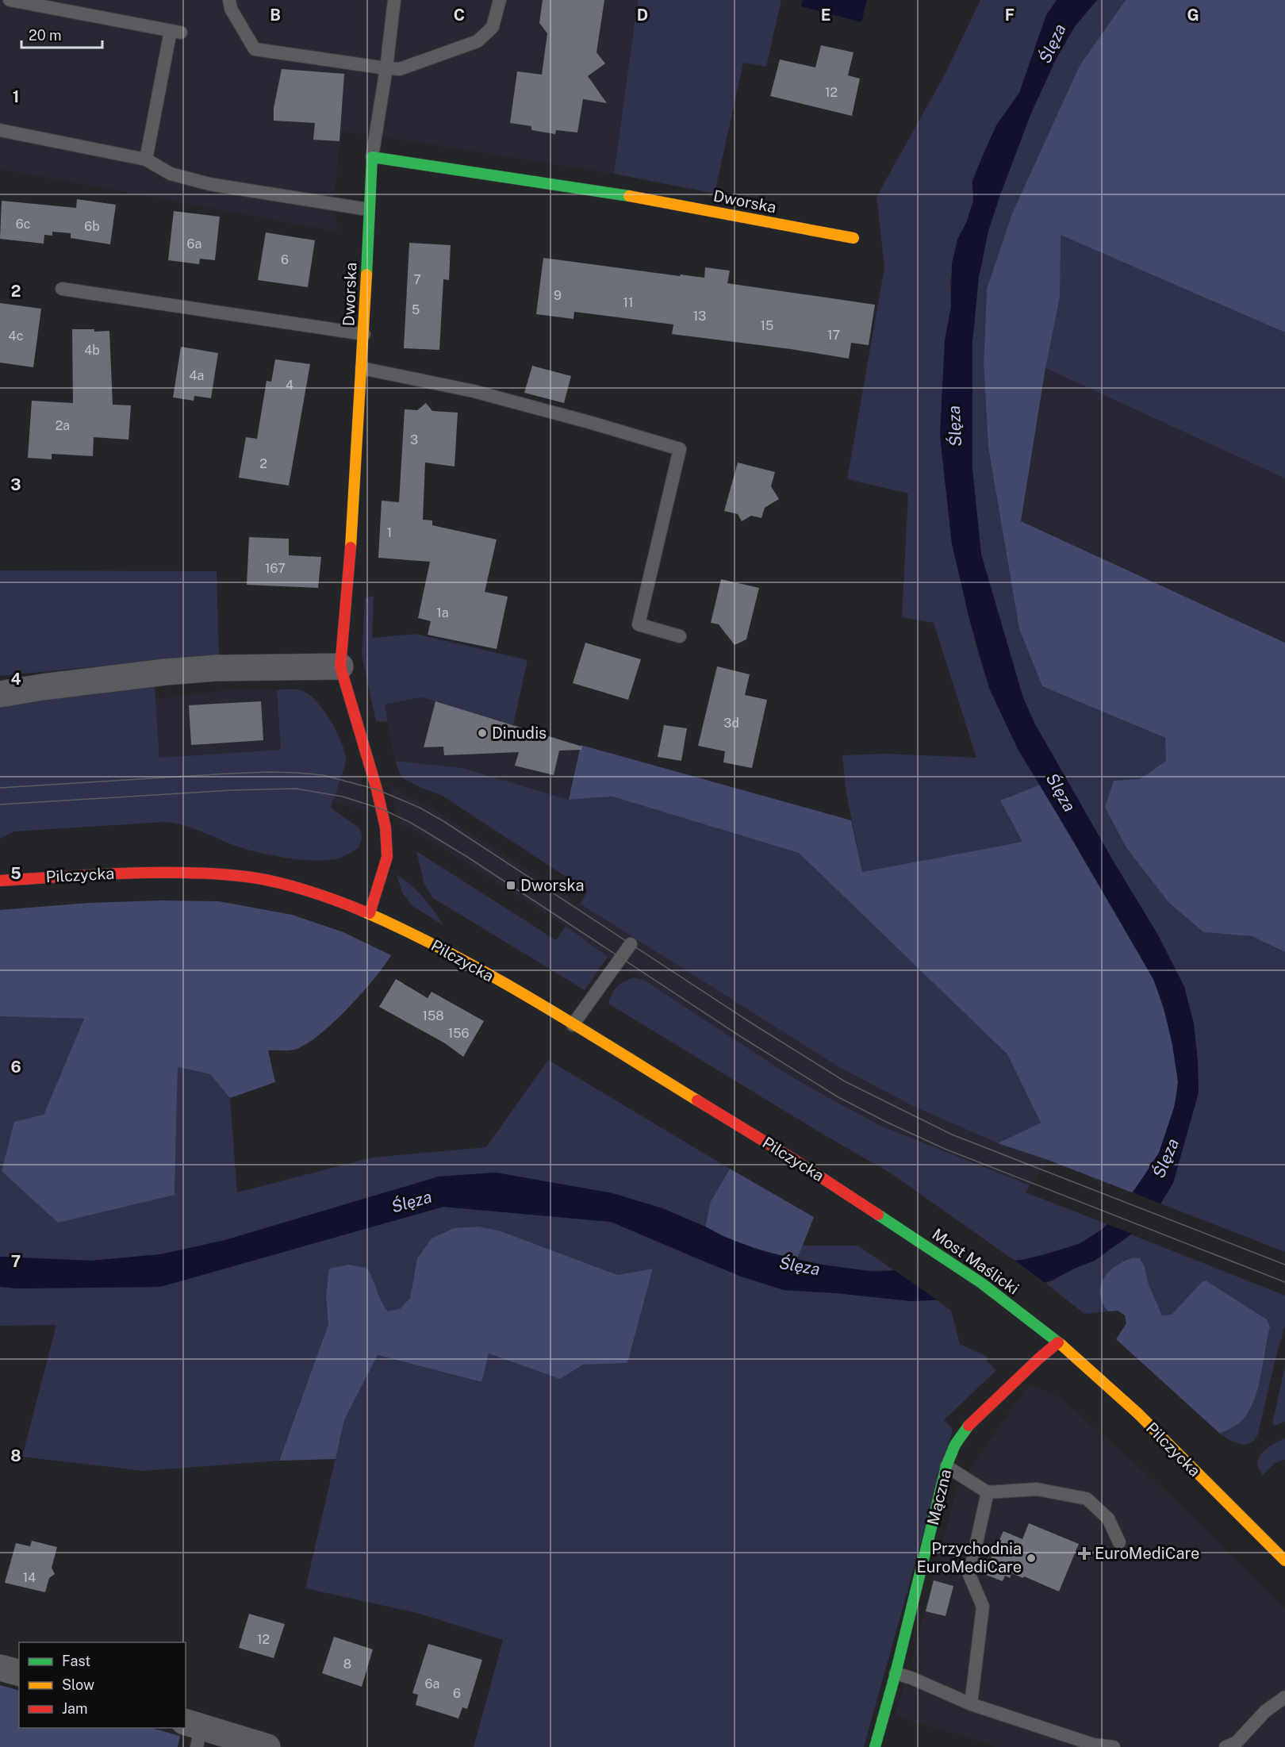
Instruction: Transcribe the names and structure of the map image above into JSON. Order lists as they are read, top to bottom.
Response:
{
  "streets": {
    "street": [
      "Dworska",
      "Pilczycka",
      "Most Maślicki",
      "Mączna"
    ]
  },
  "crossings": [
    ["Dworska", "Pilczycka"],
    ["Pilczycka", "Most Maślicki"],
    ["Pilczycka", "Mączna"],
    ["Most Maślicki", "Mączna"]
  ],
  "water": ["Ślęza"],
  "places": {
    "other": ["Dinudis", "Przychodnia EuroMediCare"],
    "transit": ["Dworska"],
    "health": ["EuroMediCare"]
  },
  "house_numbers": [
    "12",
    "6c",
    "6b",
    "6a",
    "6",
    "7",
    "9",
    "11",
    "5",
    "13",
    "15",
    "17",
    "4c",
    "4b",
    "4a",
    "4",
    "2a",
    "3",
    "2",
    "1",
    "167",
    "1a",
    "3d",
    "158",
    "156",
    "14",
    "12",
    "8",
    "6a",
    "6"
  ],
  "legend": ["Fast", "Slow", "Jam"],
  "scale_bar": "20 m",
  "grid": {
    "columns": [
      "B",
      "C",
      "D",
      "E",
      "F",
      "G"
    ],
    "rows": [
      "1",
      "2",
      "3",
      "4",
      "5",
      "6",
      "7",
      "8"
    ]
  }
}
